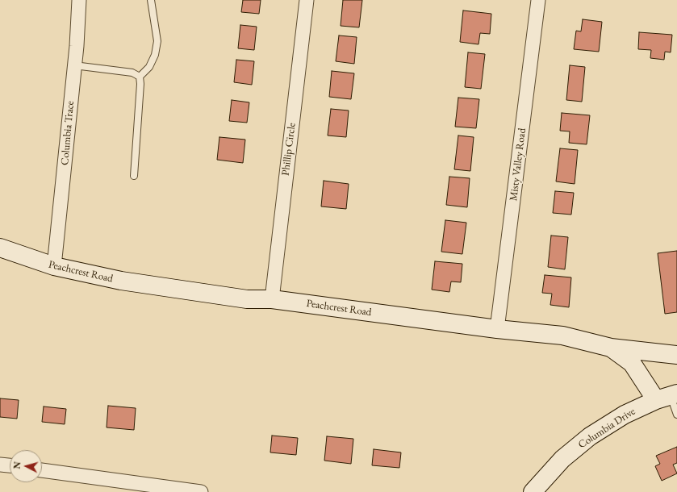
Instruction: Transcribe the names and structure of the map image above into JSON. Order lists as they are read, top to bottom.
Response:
{
  "streets": {
    "street": [
      "Columbia Trace",
      "Phillip Circle",
      "Misty Valley Road",
      "Peachcrest Road",
      "Columbia Drive"
    ]
  },
  "crossings": [
    ["Columbia Trace", "Peachcrest Road"],
    ["Phillip Circle", "Peachcrest Road"],
    ["Misty Valley Road", "Peachcrest Road"],
    ["Peachcrest Road", "Columbia Drive"]
  ],
  "north": "left"
}
